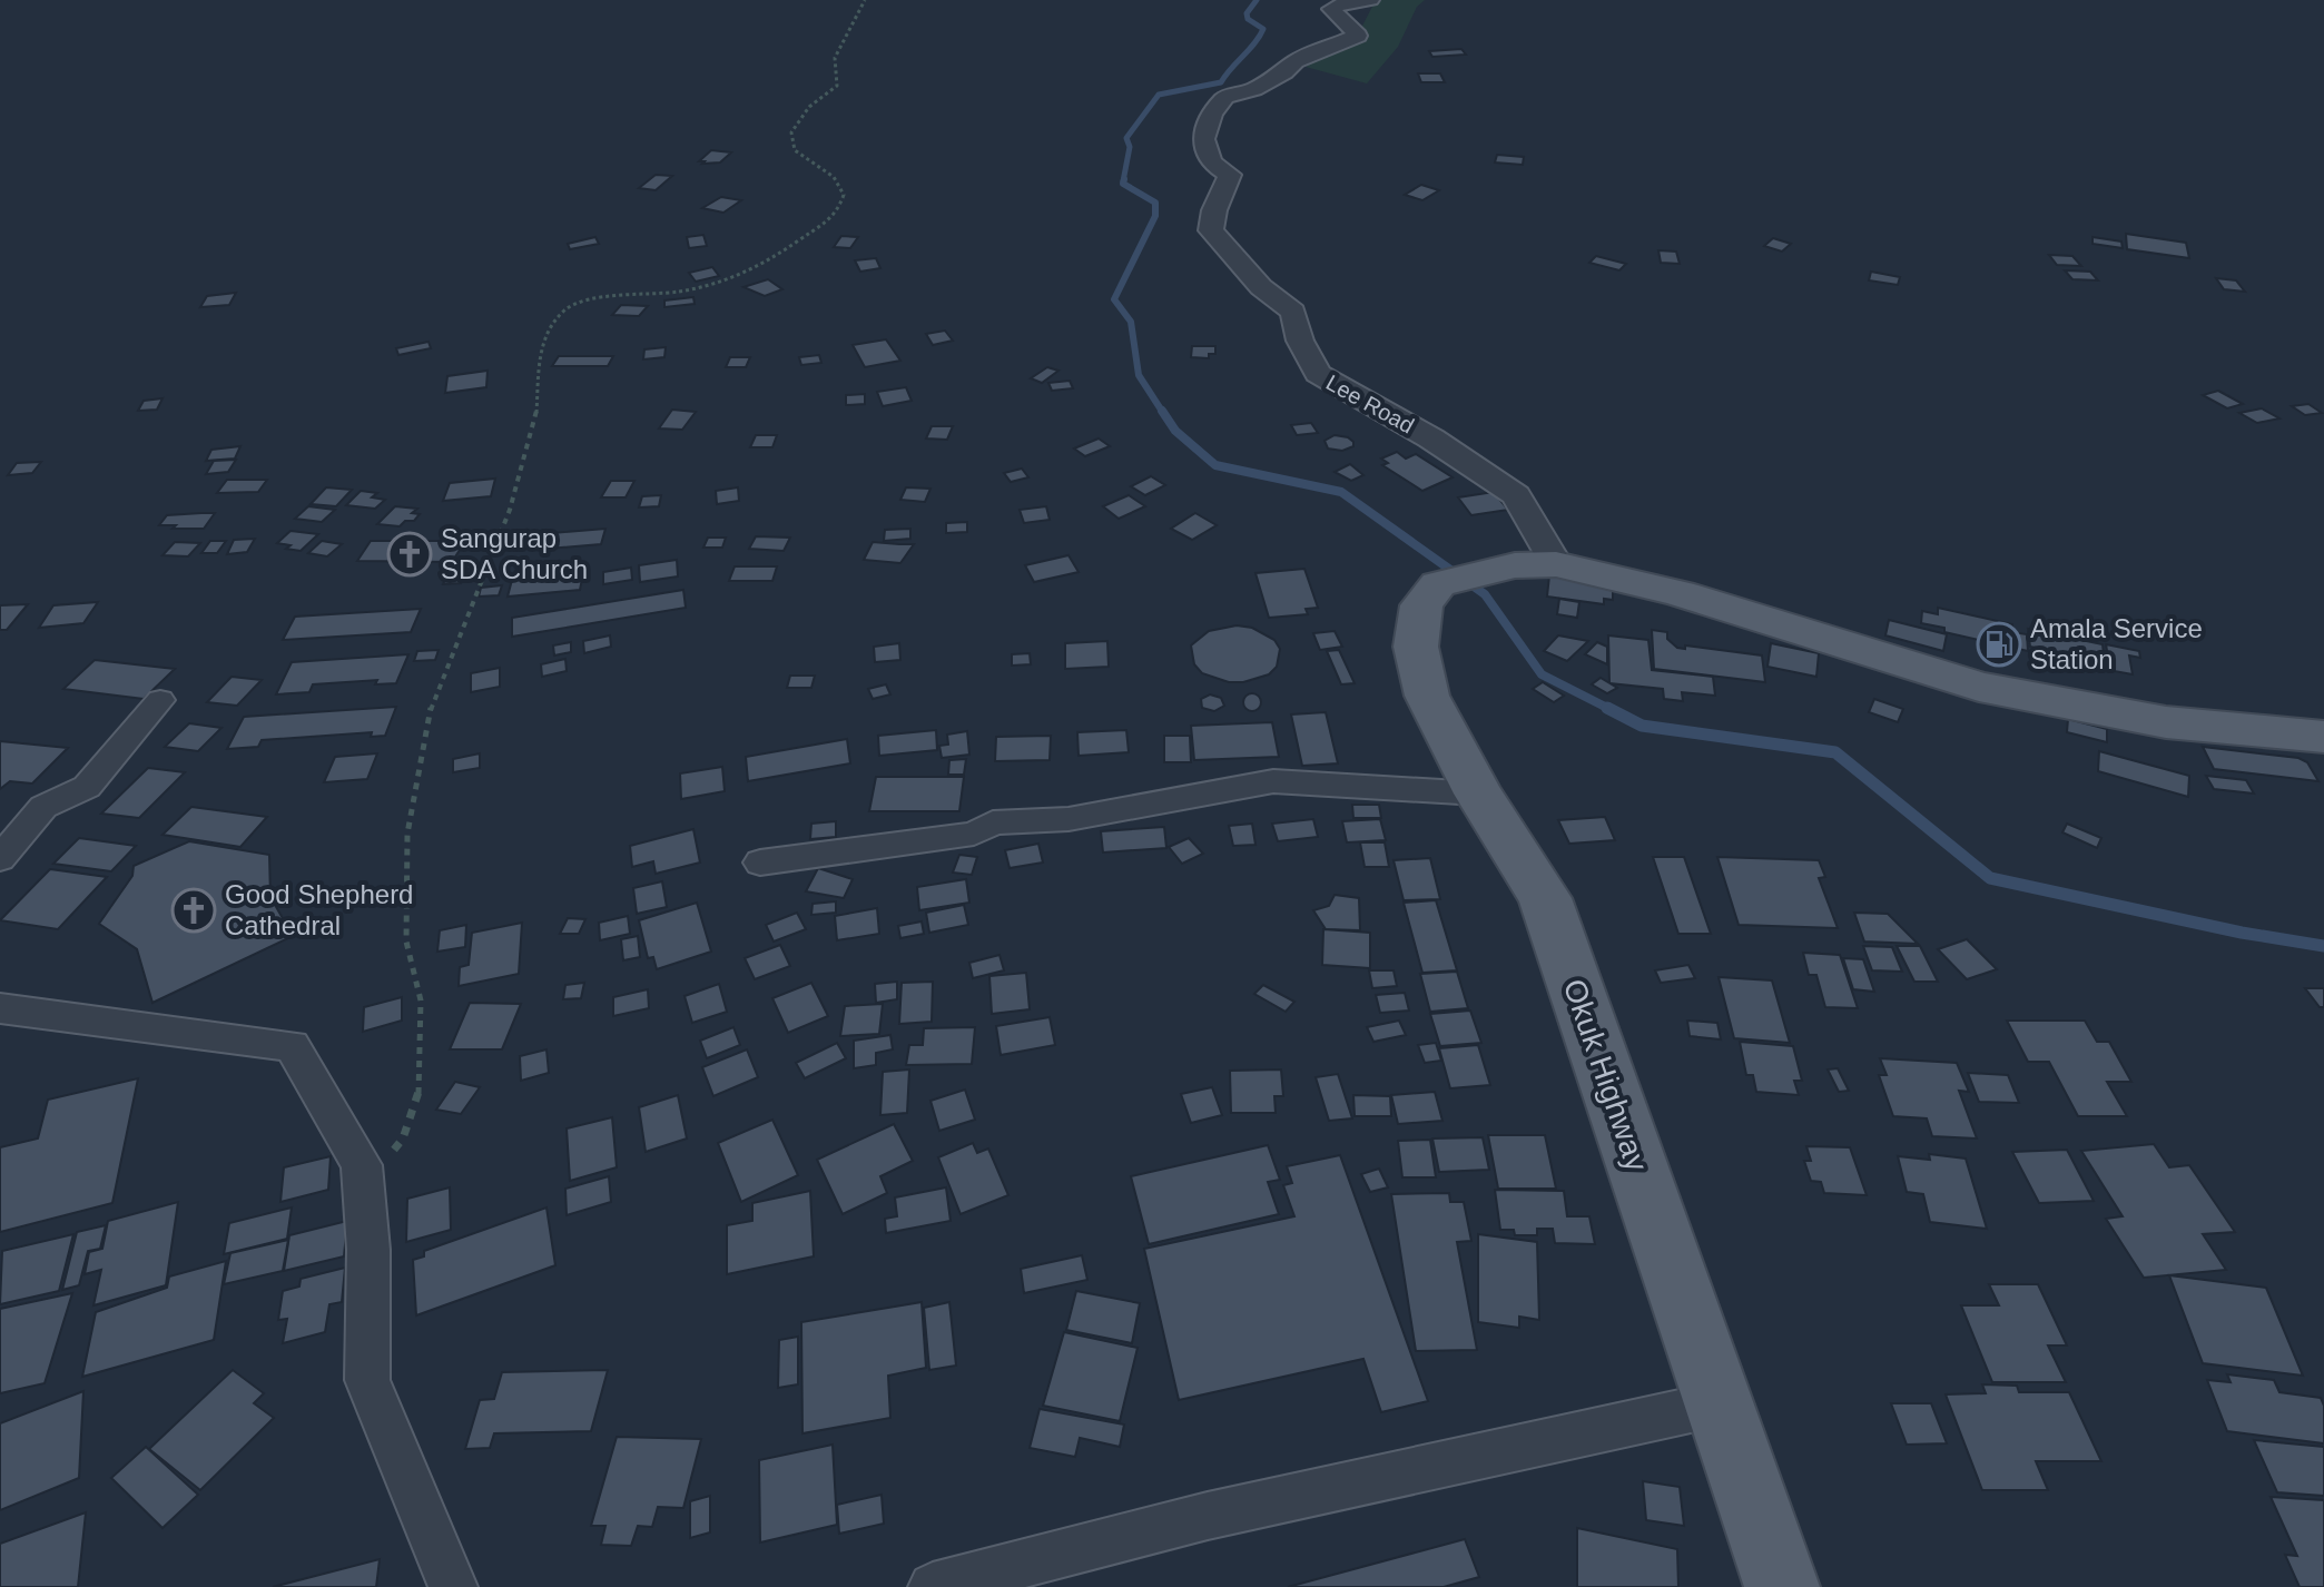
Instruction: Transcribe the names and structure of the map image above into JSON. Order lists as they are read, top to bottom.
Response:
{
  "streets": {
    "main road": ["Okuk Highway"],
    "street": ["Lee Road"]
  },
  "crossings": [
    ["Lee Road", "Okuk Highway"]
  ],
  "places": {
    "church": ["Sangurap SDA Church", "Good Shepherd Cathedral"],
    "fuel station": ["Amala Service Station"]
  }
}
